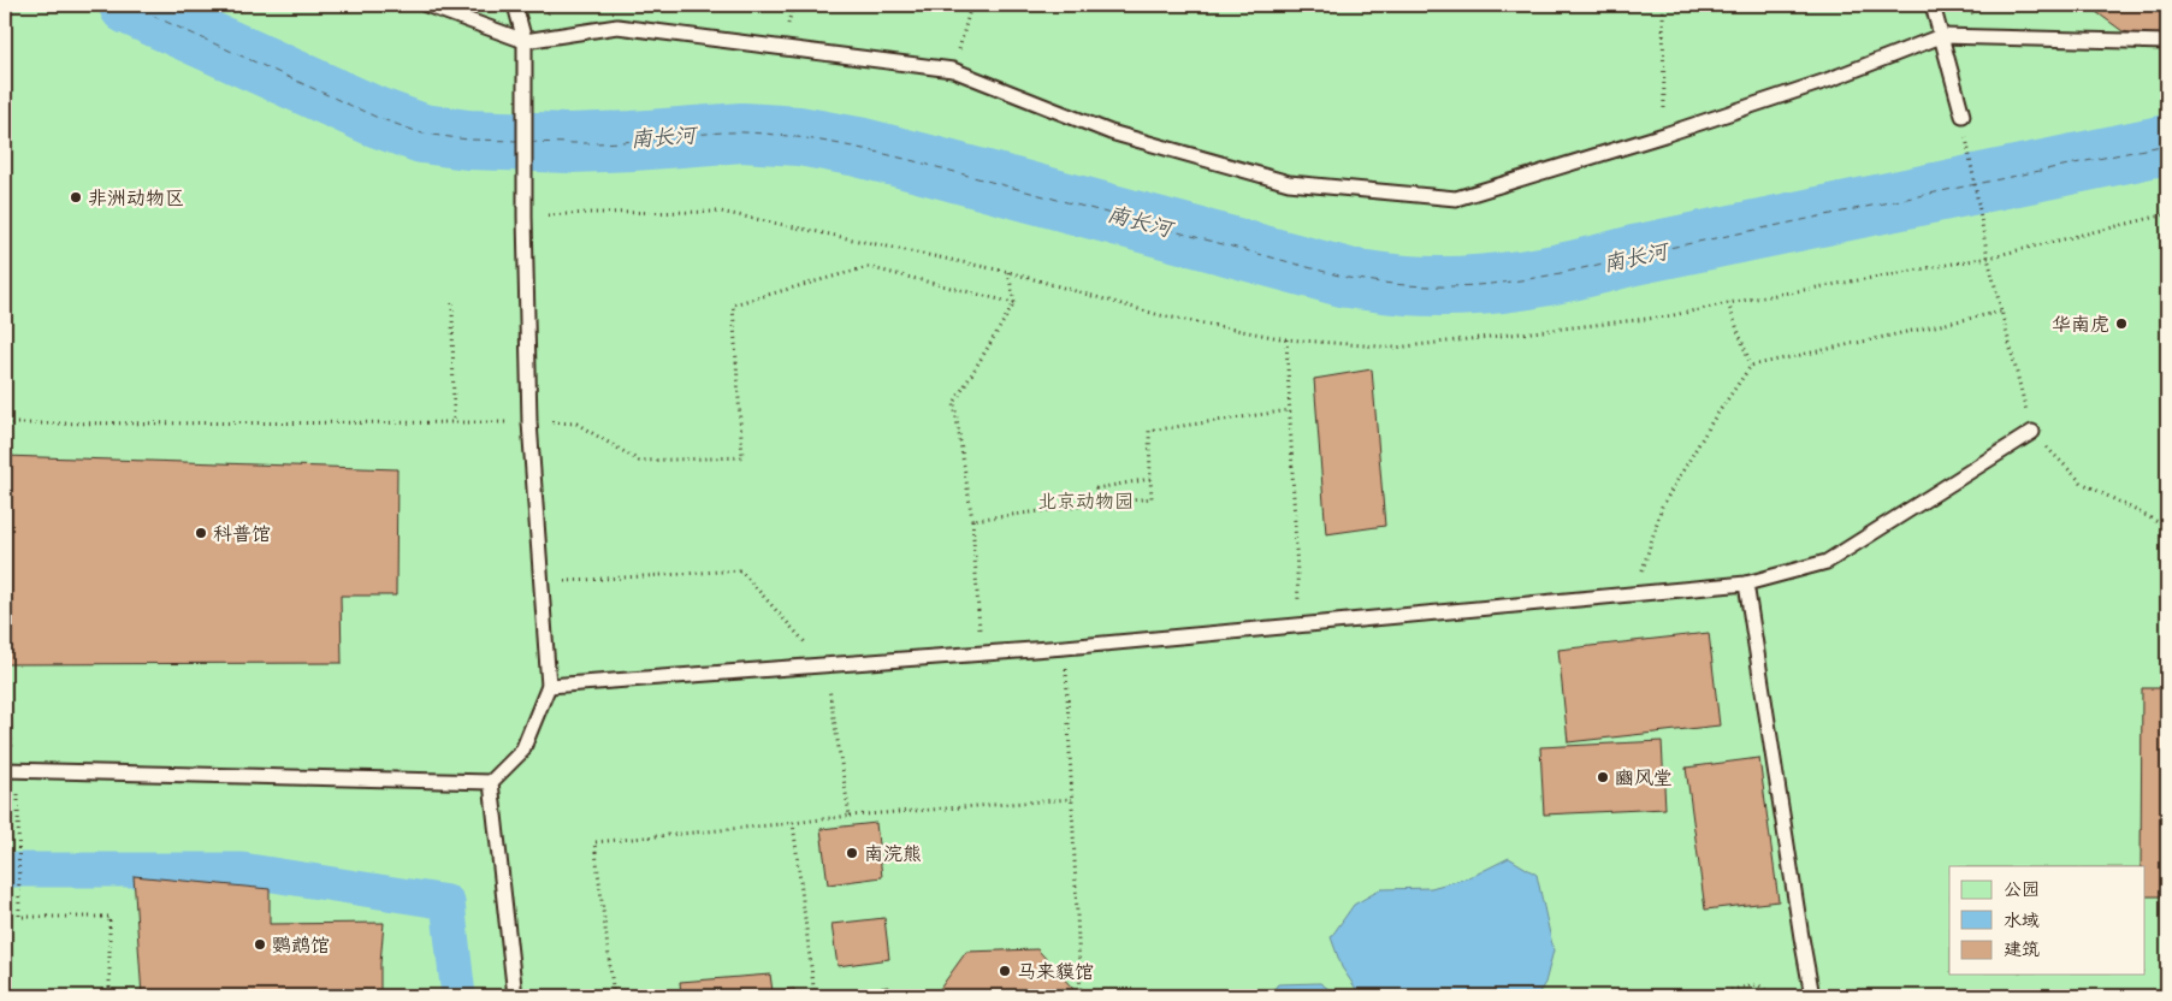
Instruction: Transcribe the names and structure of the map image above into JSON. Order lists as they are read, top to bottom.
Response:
{
  "water": ["南长河"],
  "parks": ["北京动物园"],
  "places": [
    "非洲动物区",
    "华南虎",
    "科普馆",
    "豳风堂",
    "南浣熊",
    "鹦鹉馆",
    "马来貘馆"
  ],
  "legend": ["公园", "水域", "建筑"]
}
